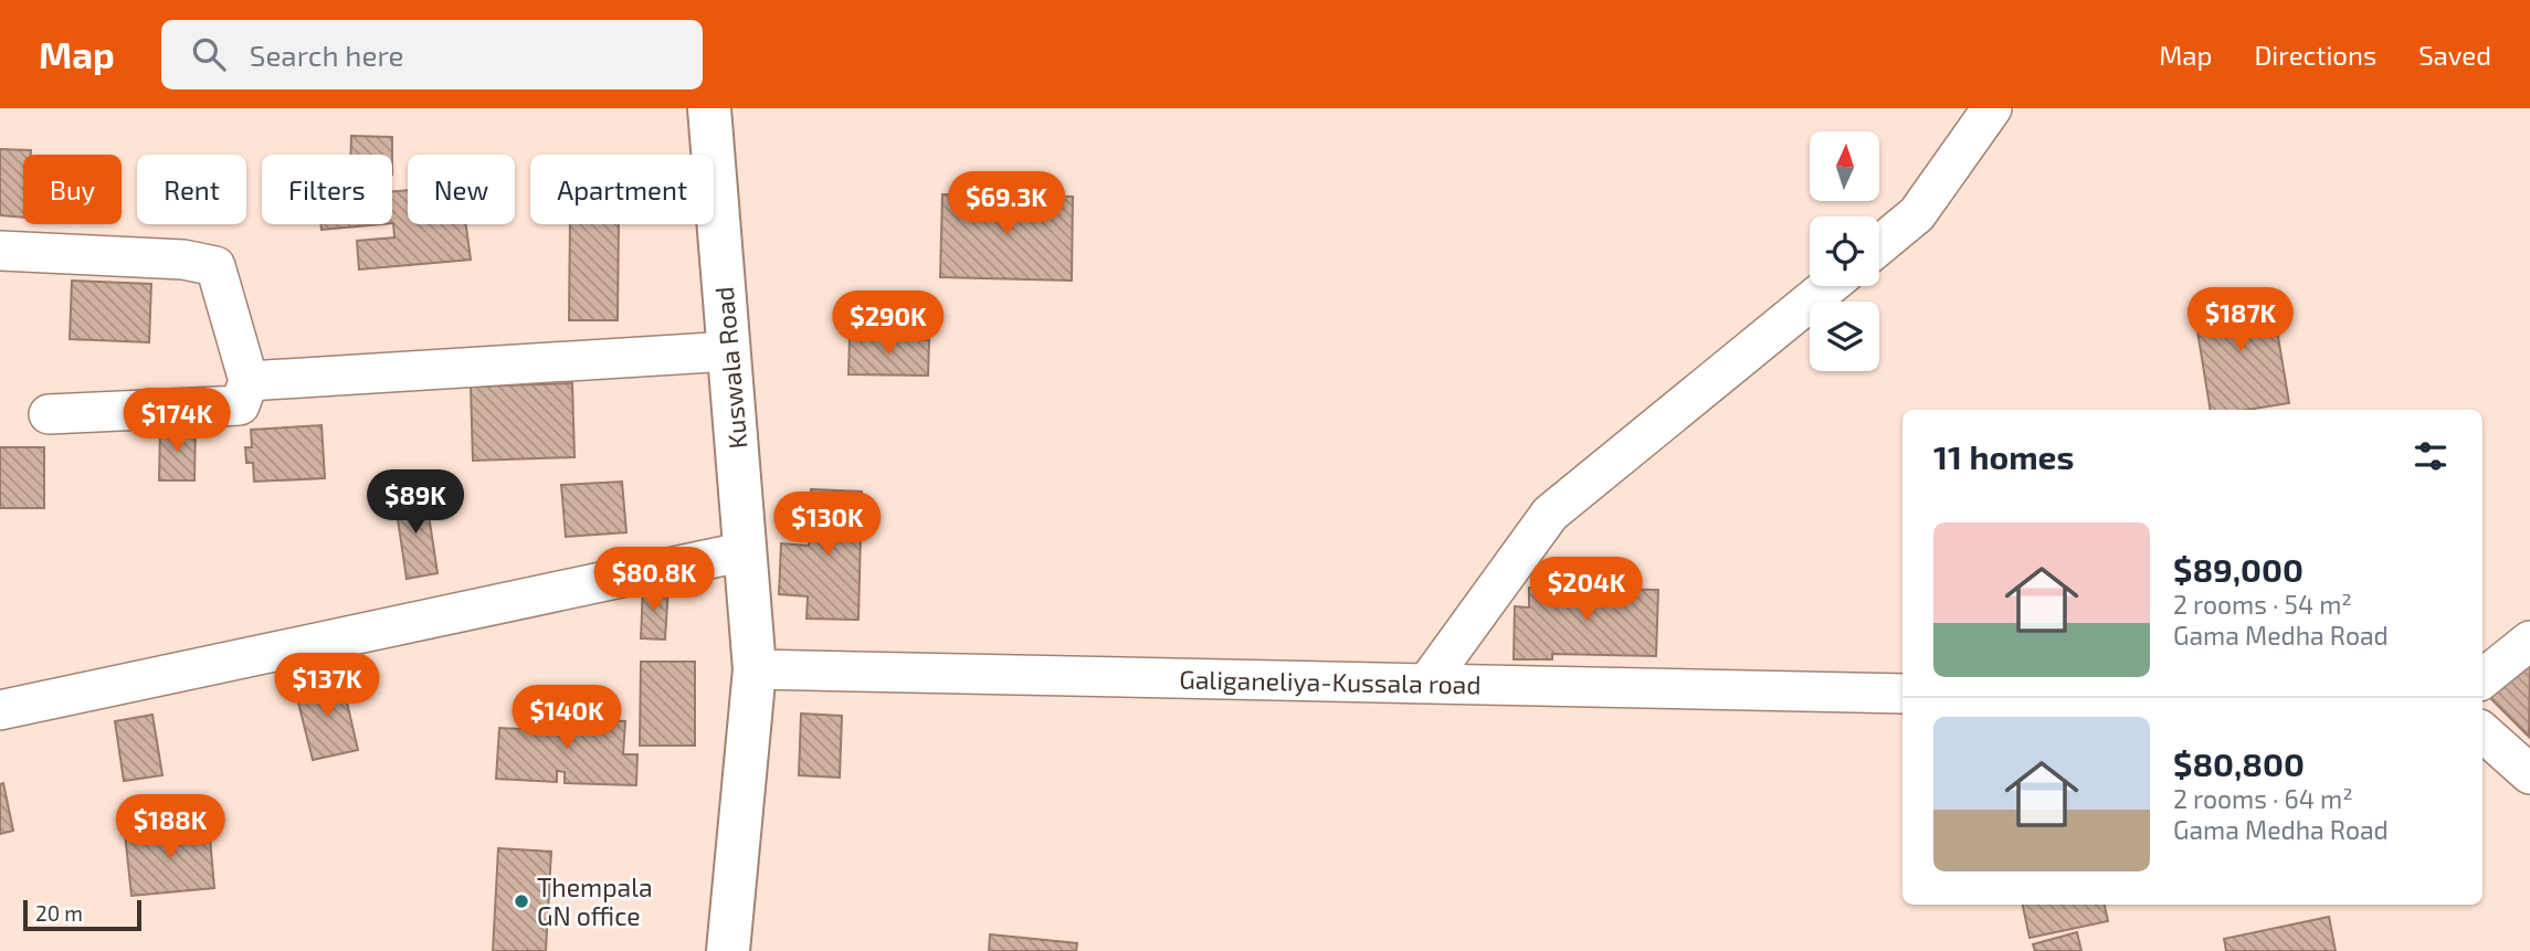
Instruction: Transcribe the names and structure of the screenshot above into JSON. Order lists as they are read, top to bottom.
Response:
{
  "streets": {
    "street": ["Kuswala Road", "Galiganeliya-Kussala road"]
  },
  "crossings": [
    ["Kuswala Road", "Galiganeliya-Kussala road"]
  ],
  "places": ["Thempala GN office"],
  "scale_bar": "20 m",
  "north": "top",
  "page": {
    "header": "Map",
    "search": "Search here",
    "nav": ["Map", "Directions", "Saved"],
    "chip": [
      "Buy",
      "Rent",
      "Filters",
      "New",
      "Apartment"
    ],
    "price": [
      "$69.3K",
      "$187K",
      "$290K",
      "$174K",
      "$89K",
      "$130K",
      "$80.8K",
      "$204K",
      "$137K",
      "$140K",
      "$188K"
    ],
    "heading": "11 homes",
    "list": [
      {
        "name": "$89,000",
        "note": "2 rooms · 54 m² · Gama Medha Road"
      },
      {
        "name": "$80,800",
        "note": "2 rooms · 64 m² · Gama Medha Road"
      }
    ],
    "scale": "20 m"
  }
}
